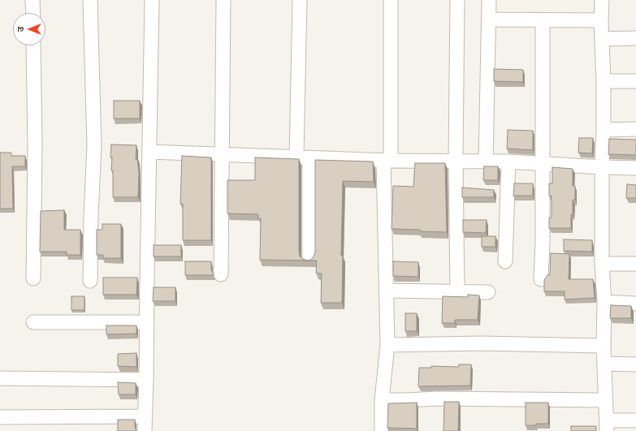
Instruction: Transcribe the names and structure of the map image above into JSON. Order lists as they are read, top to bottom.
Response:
{
  "north": "left"
}
